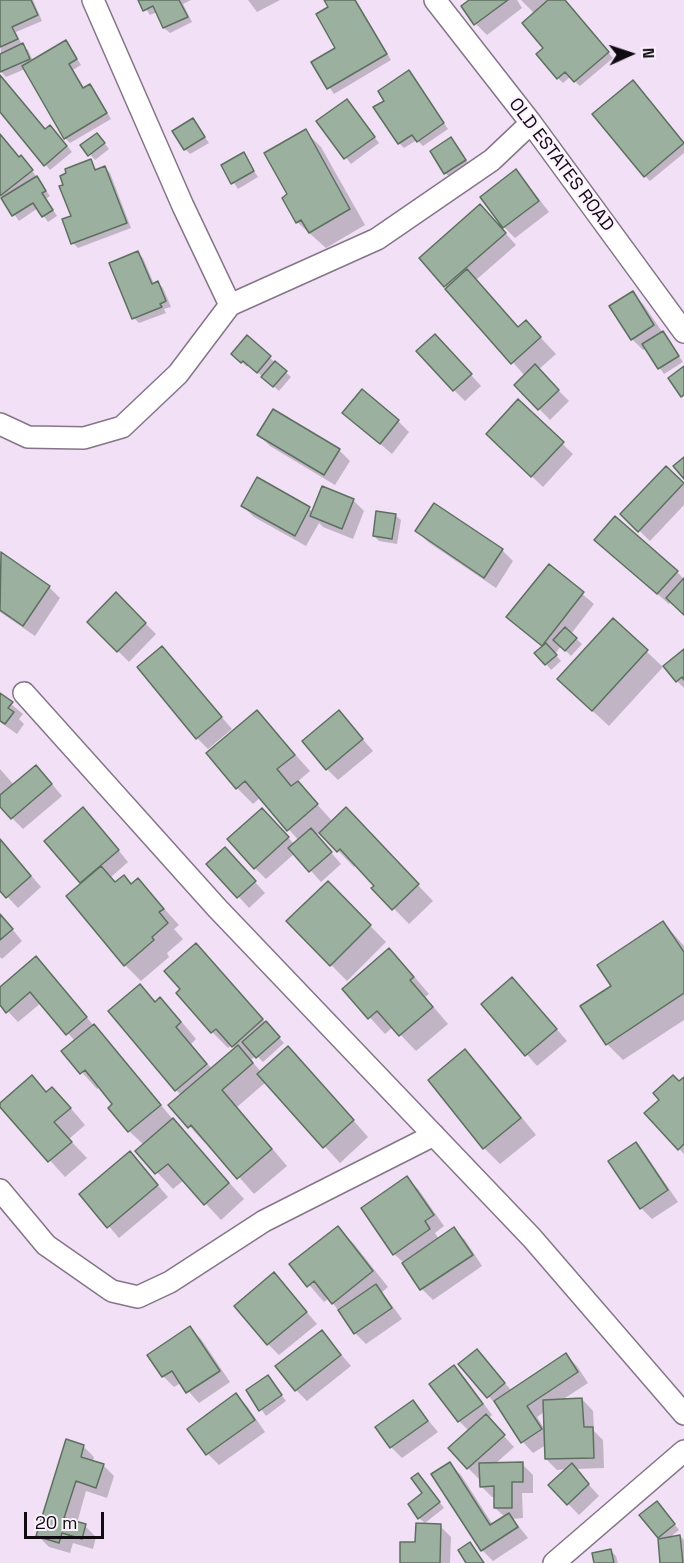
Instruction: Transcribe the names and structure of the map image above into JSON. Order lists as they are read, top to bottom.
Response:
{
  "streets": {
    "street": ["OLD ESTATES ROAD"]
  },
  "scale_bar": "20 m",
  "north": "right"
}
